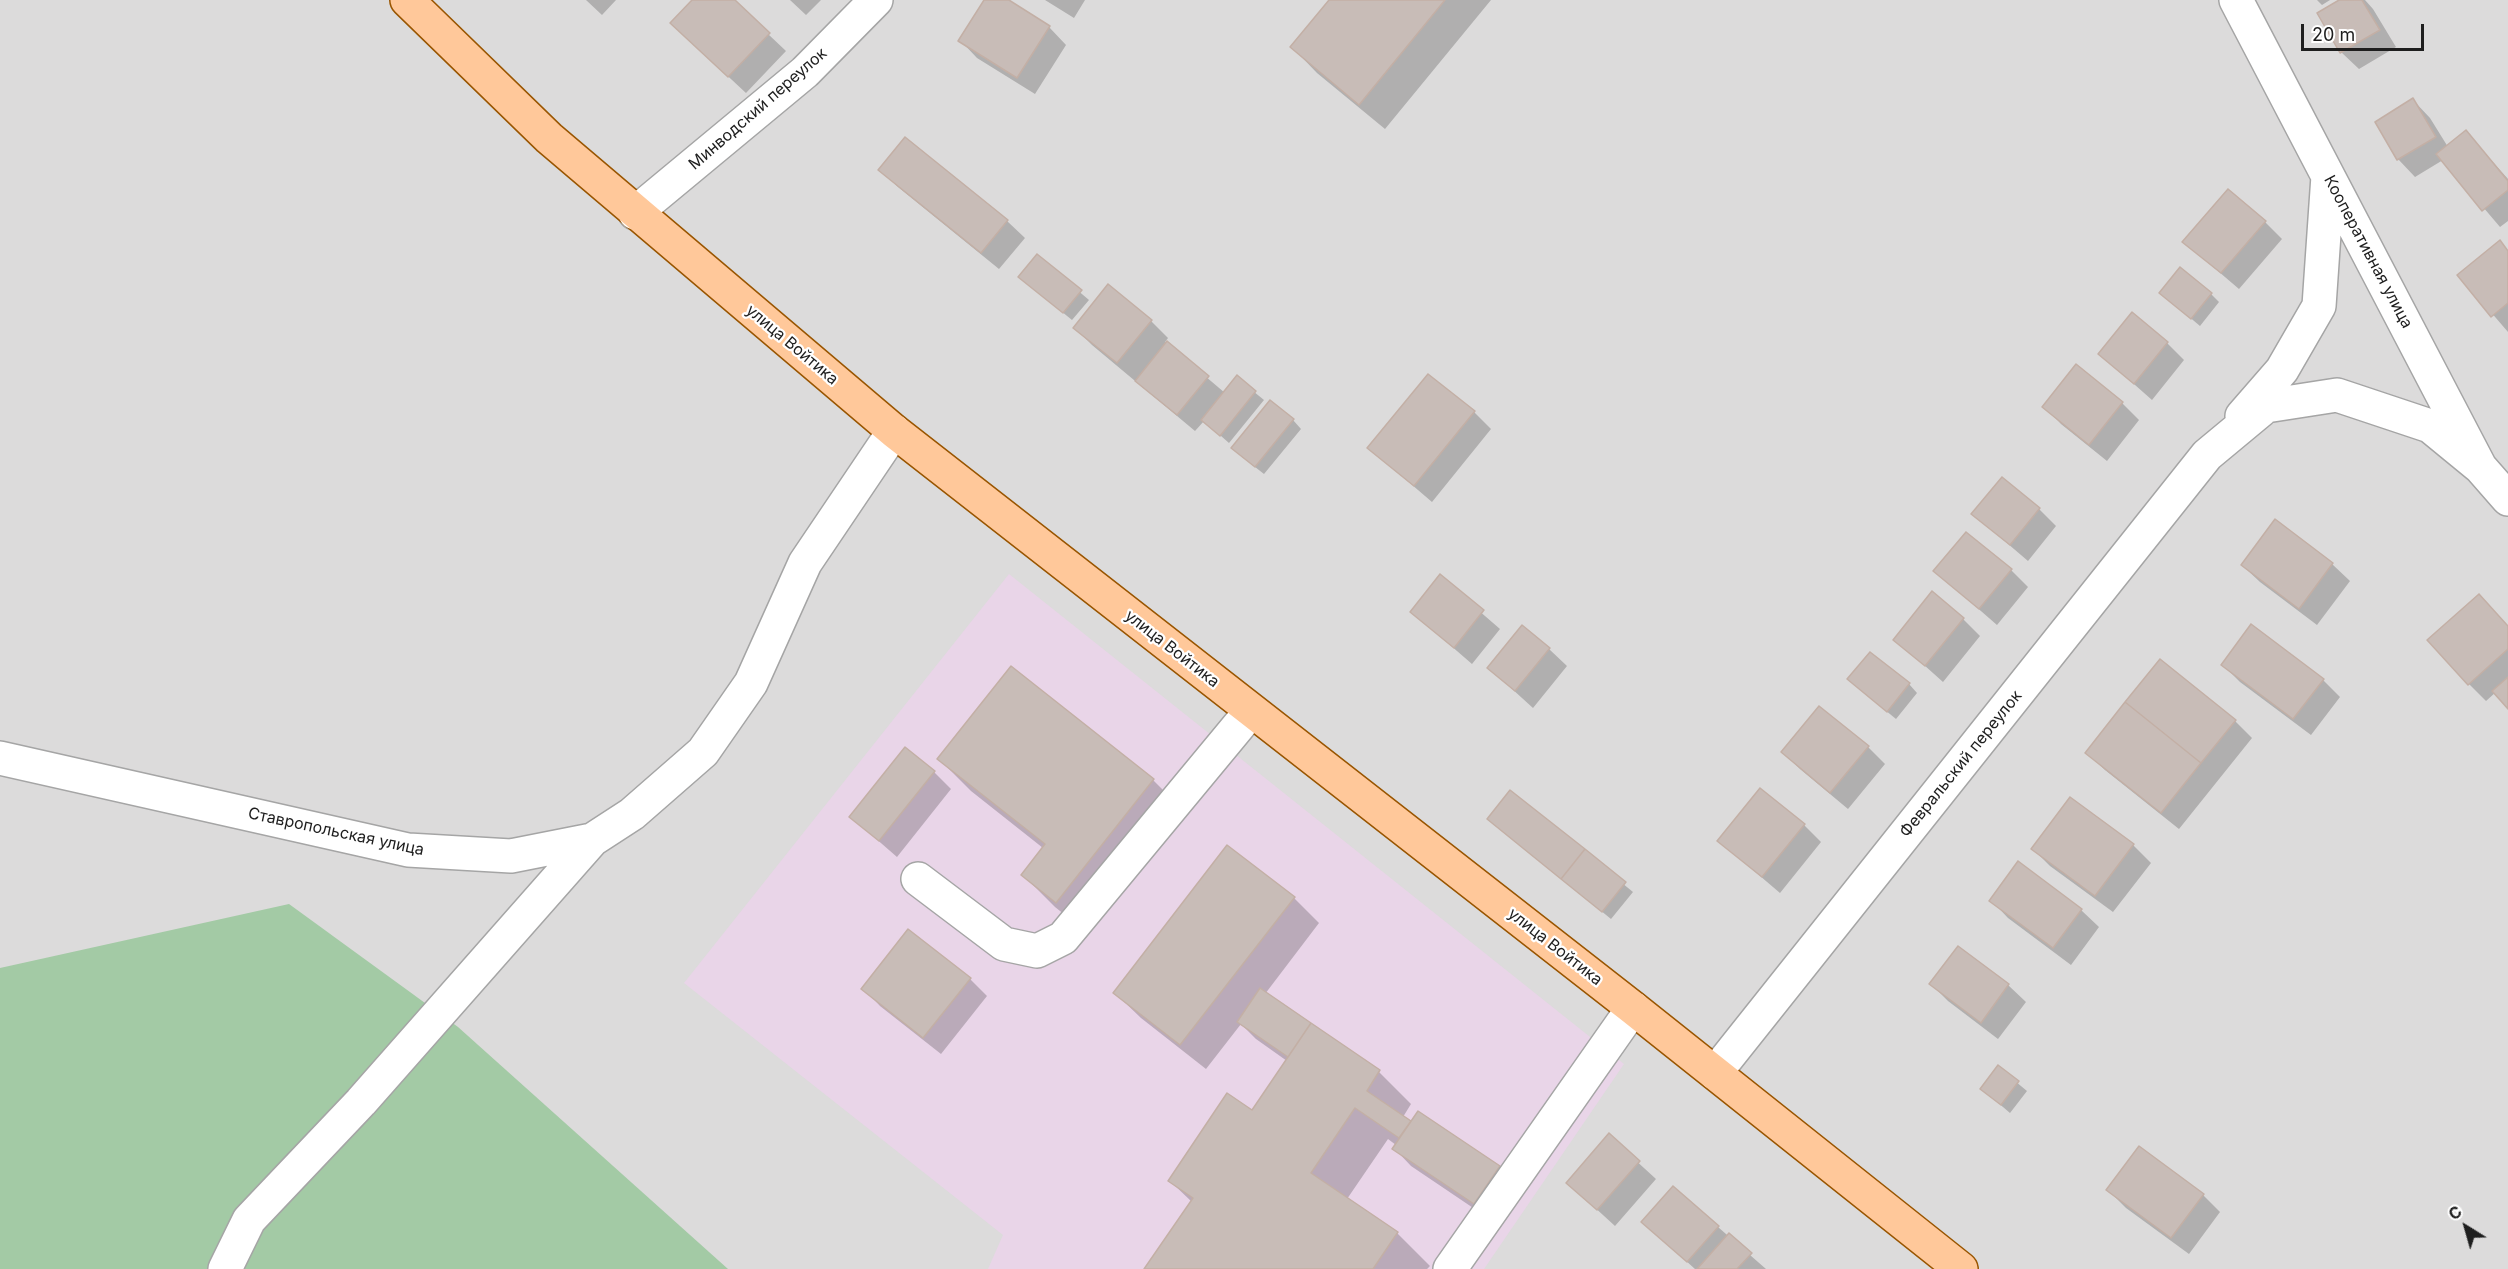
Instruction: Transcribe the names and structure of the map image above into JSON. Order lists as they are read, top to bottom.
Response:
{
  "streets": {
    "main road": ["улица Войтика"],
    "street": [
      "Минводский переулок",
      "Кооперативная улица",
      "Февральский переулок",
      "Ставропольская улица"
    ]
  },
  "crossings": [
    ["Минводский переулок", "улица Войтика"],
    ["Кооперативная улица", "Февральский переулок"],
    ["улица Войтика", "Февральский переулок"],
    ["улица Войтика", "Ставропольская улица"]
  ],
  "scale_bar": "20 m",
  "north": "top left"
}
